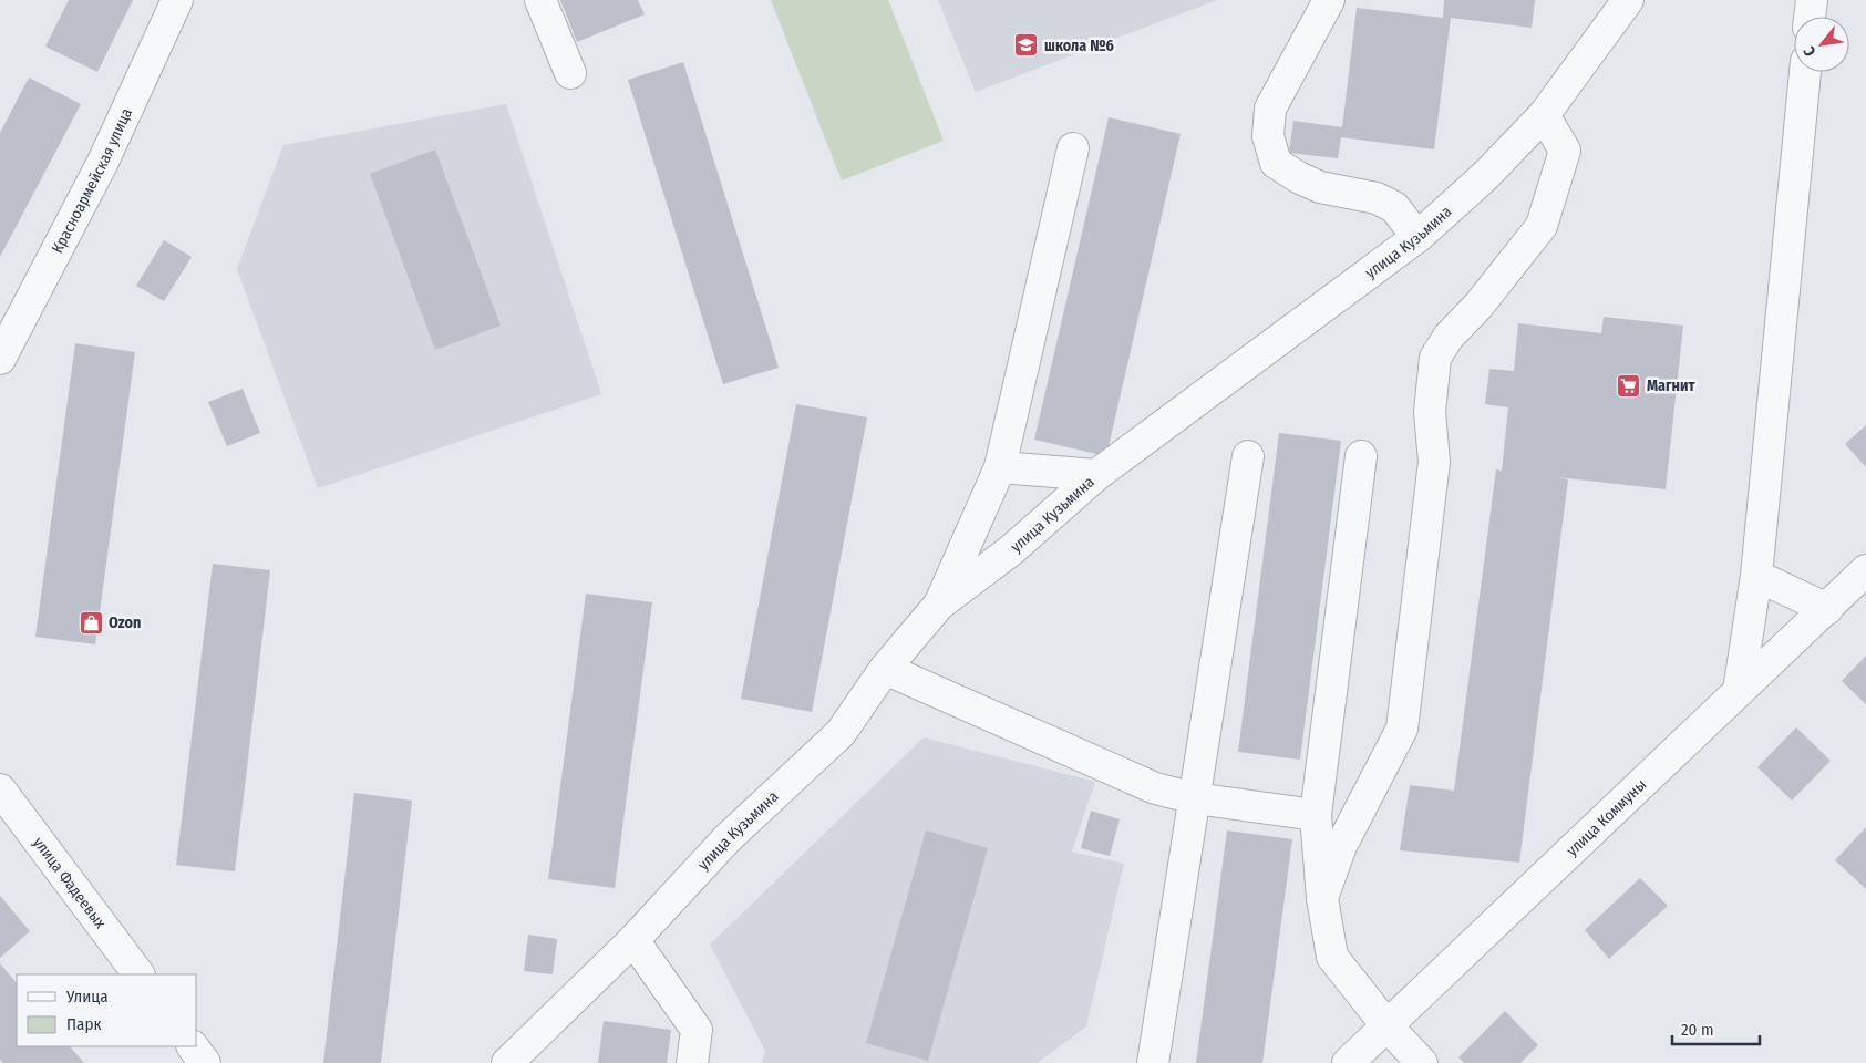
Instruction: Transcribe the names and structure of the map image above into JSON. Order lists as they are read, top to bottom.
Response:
{
  "streets": {
    "street": [
      "Красноармейская улица",
      "улица Кузьмина",
      "улица Коммуны",
      "улица Фадеевых"
    ]
  },
  "places": {
    "school or university": ["школа №6"],
    "supermarket": ["Магнит"],
    "shop": ["Ozon"]
  },
  "legend": ["Улица", "Парк"],
  "scale_bar": "20 m",
  "north": "bottom left"
}
